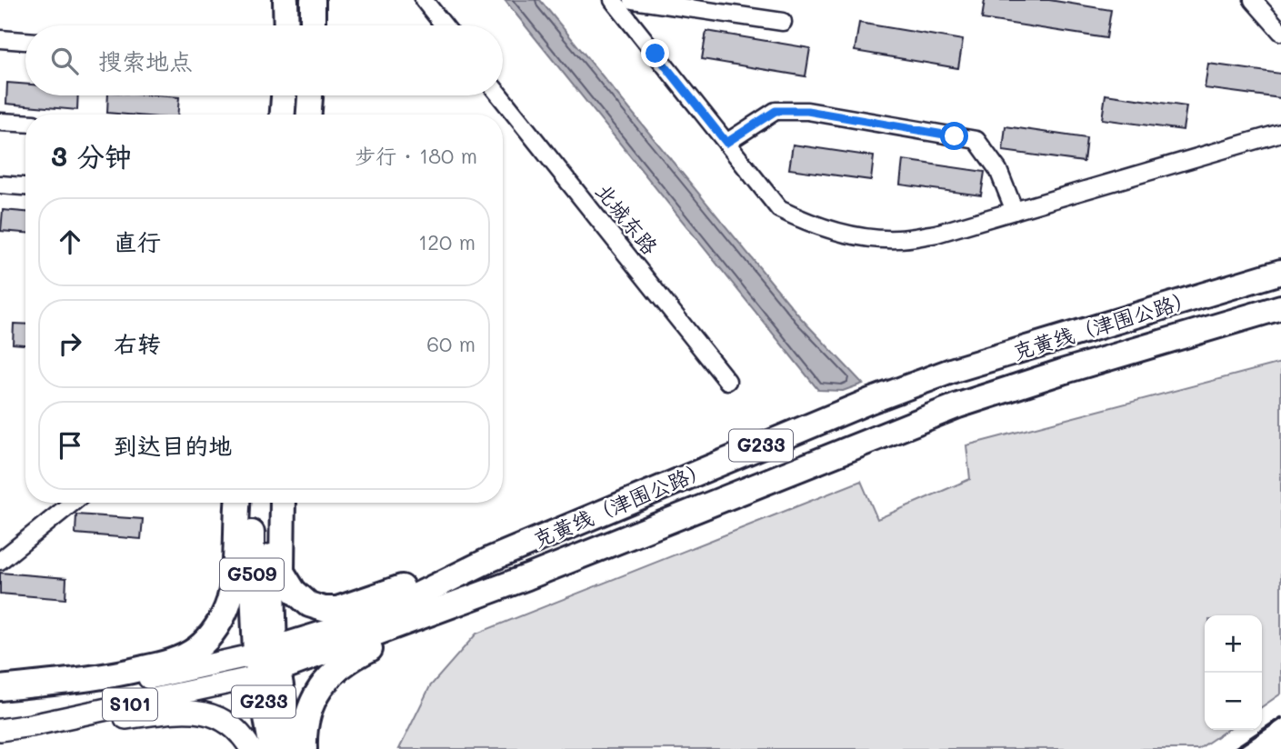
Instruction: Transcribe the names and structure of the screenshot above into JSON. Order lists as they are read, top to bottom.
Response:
{
  "streets": {
    "highway": ["克黄线（津围公路）", "G233", "G509"],
    "main road": ["S101"],
    "street": ["北城东路"]
  },
  "crossings": [
    ["克黄线（津围公路）", "G233"],
    ["克黄线（津围公路）", "G509"],
    ["克黄线（津围公路）", "S101"],
    ["G233", "G509"],
    ["G233", "S101"],
    ["G509", "S101"]
  ],
  "page": {
    "search": "搜索地点",
    "heading": ["3 分钟", "步行 · 180 m"],
    "list": [
      ["直行", "120 m"],
      ["右转", "60 m"],
      "到达目的地"
    ],
    "map_buttons": ["+", "−"]
  }
}
